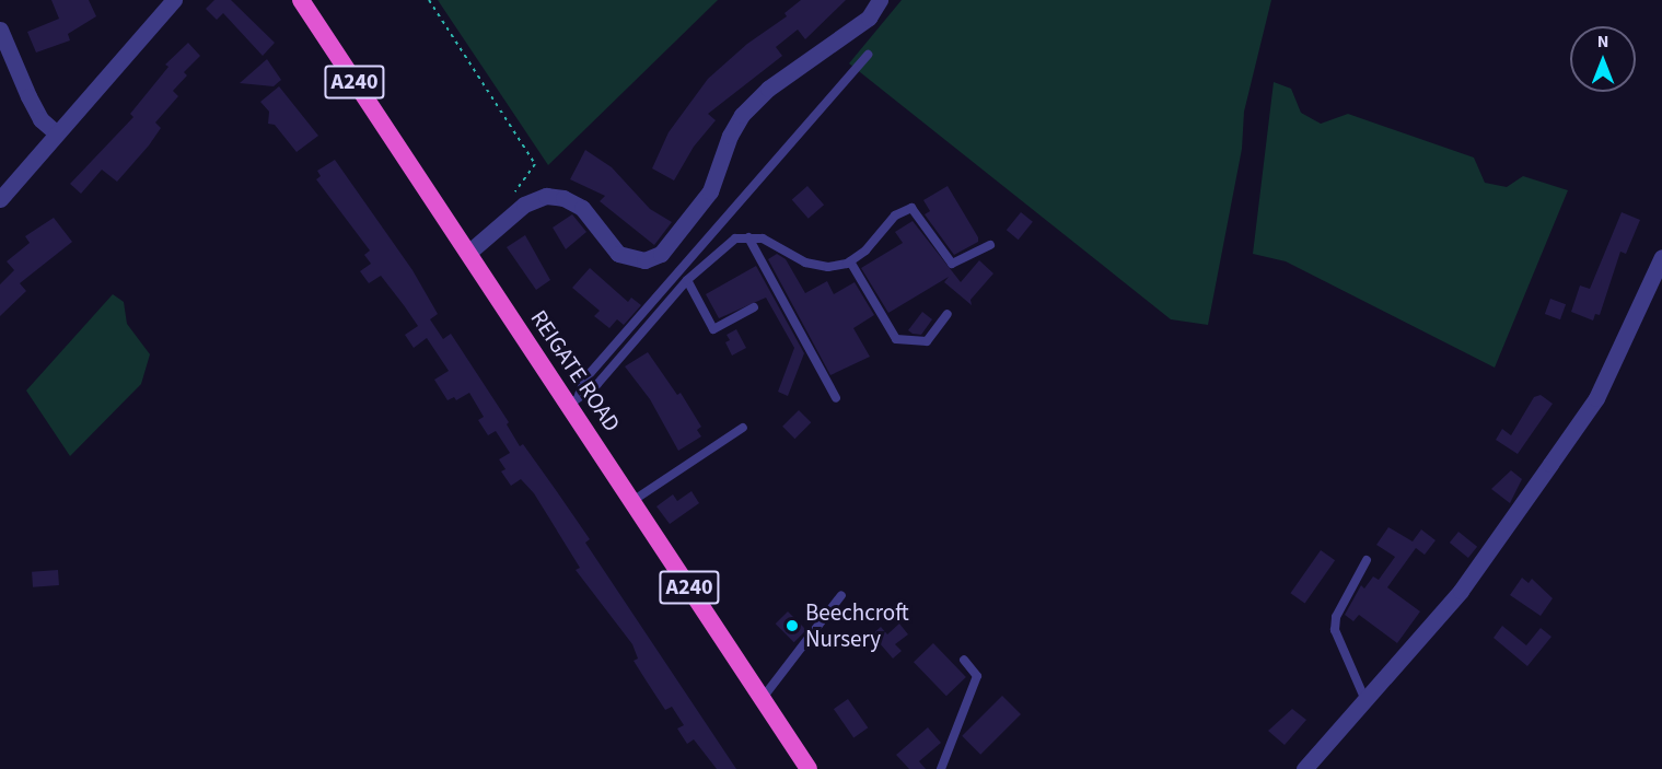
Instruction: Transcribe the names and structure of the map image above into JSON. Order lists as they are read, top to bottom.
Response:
{
  "streets": {
    "highway": ["A240", "REIGATE ROAD"]
  },
  "places": ["Beechcroft Nursery"],
  "north": "top"
}
